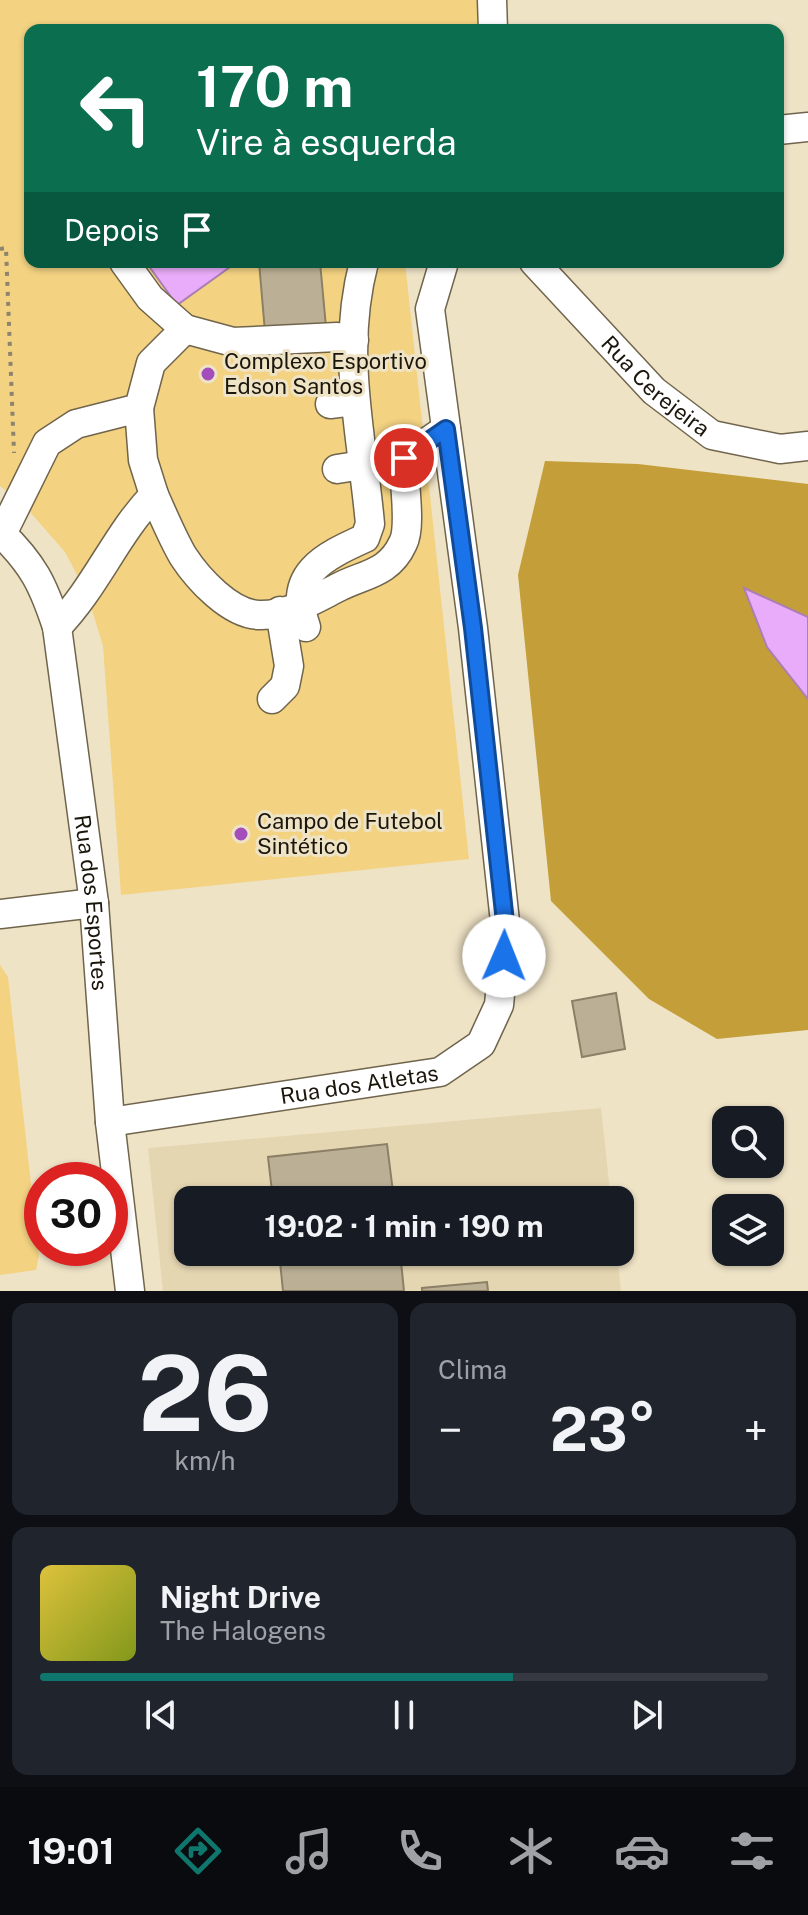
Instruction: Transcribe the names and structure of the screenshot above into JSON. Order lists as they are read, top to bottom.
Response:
{
  "streets": {
    "street": ["Rua Cerejeira", "Rua dos Esportes", "Rua dos Atletas"]
  },
  "crossings": [
    ["Rua dos Esportes", "Rua dos Atletas"]
  ],
  "places": ["Complexo Esportivo Edson Santos", "Campo de Futebol Sintético"],
  "page": {
    "turn": ["170 m", "Vire à esquerda"],
    "then": "Depois",
    "limit": "30",
    "trip": "19:02 · 1 min · 190 m",
    "tile": [
      ["26", "km/h"],
      "Clima"
    ],
    "heat": ["−", "23°", "+"],
    "song": ["Night Drive", "The Halogens"],
    "tabs": "19:01"
  }
}
